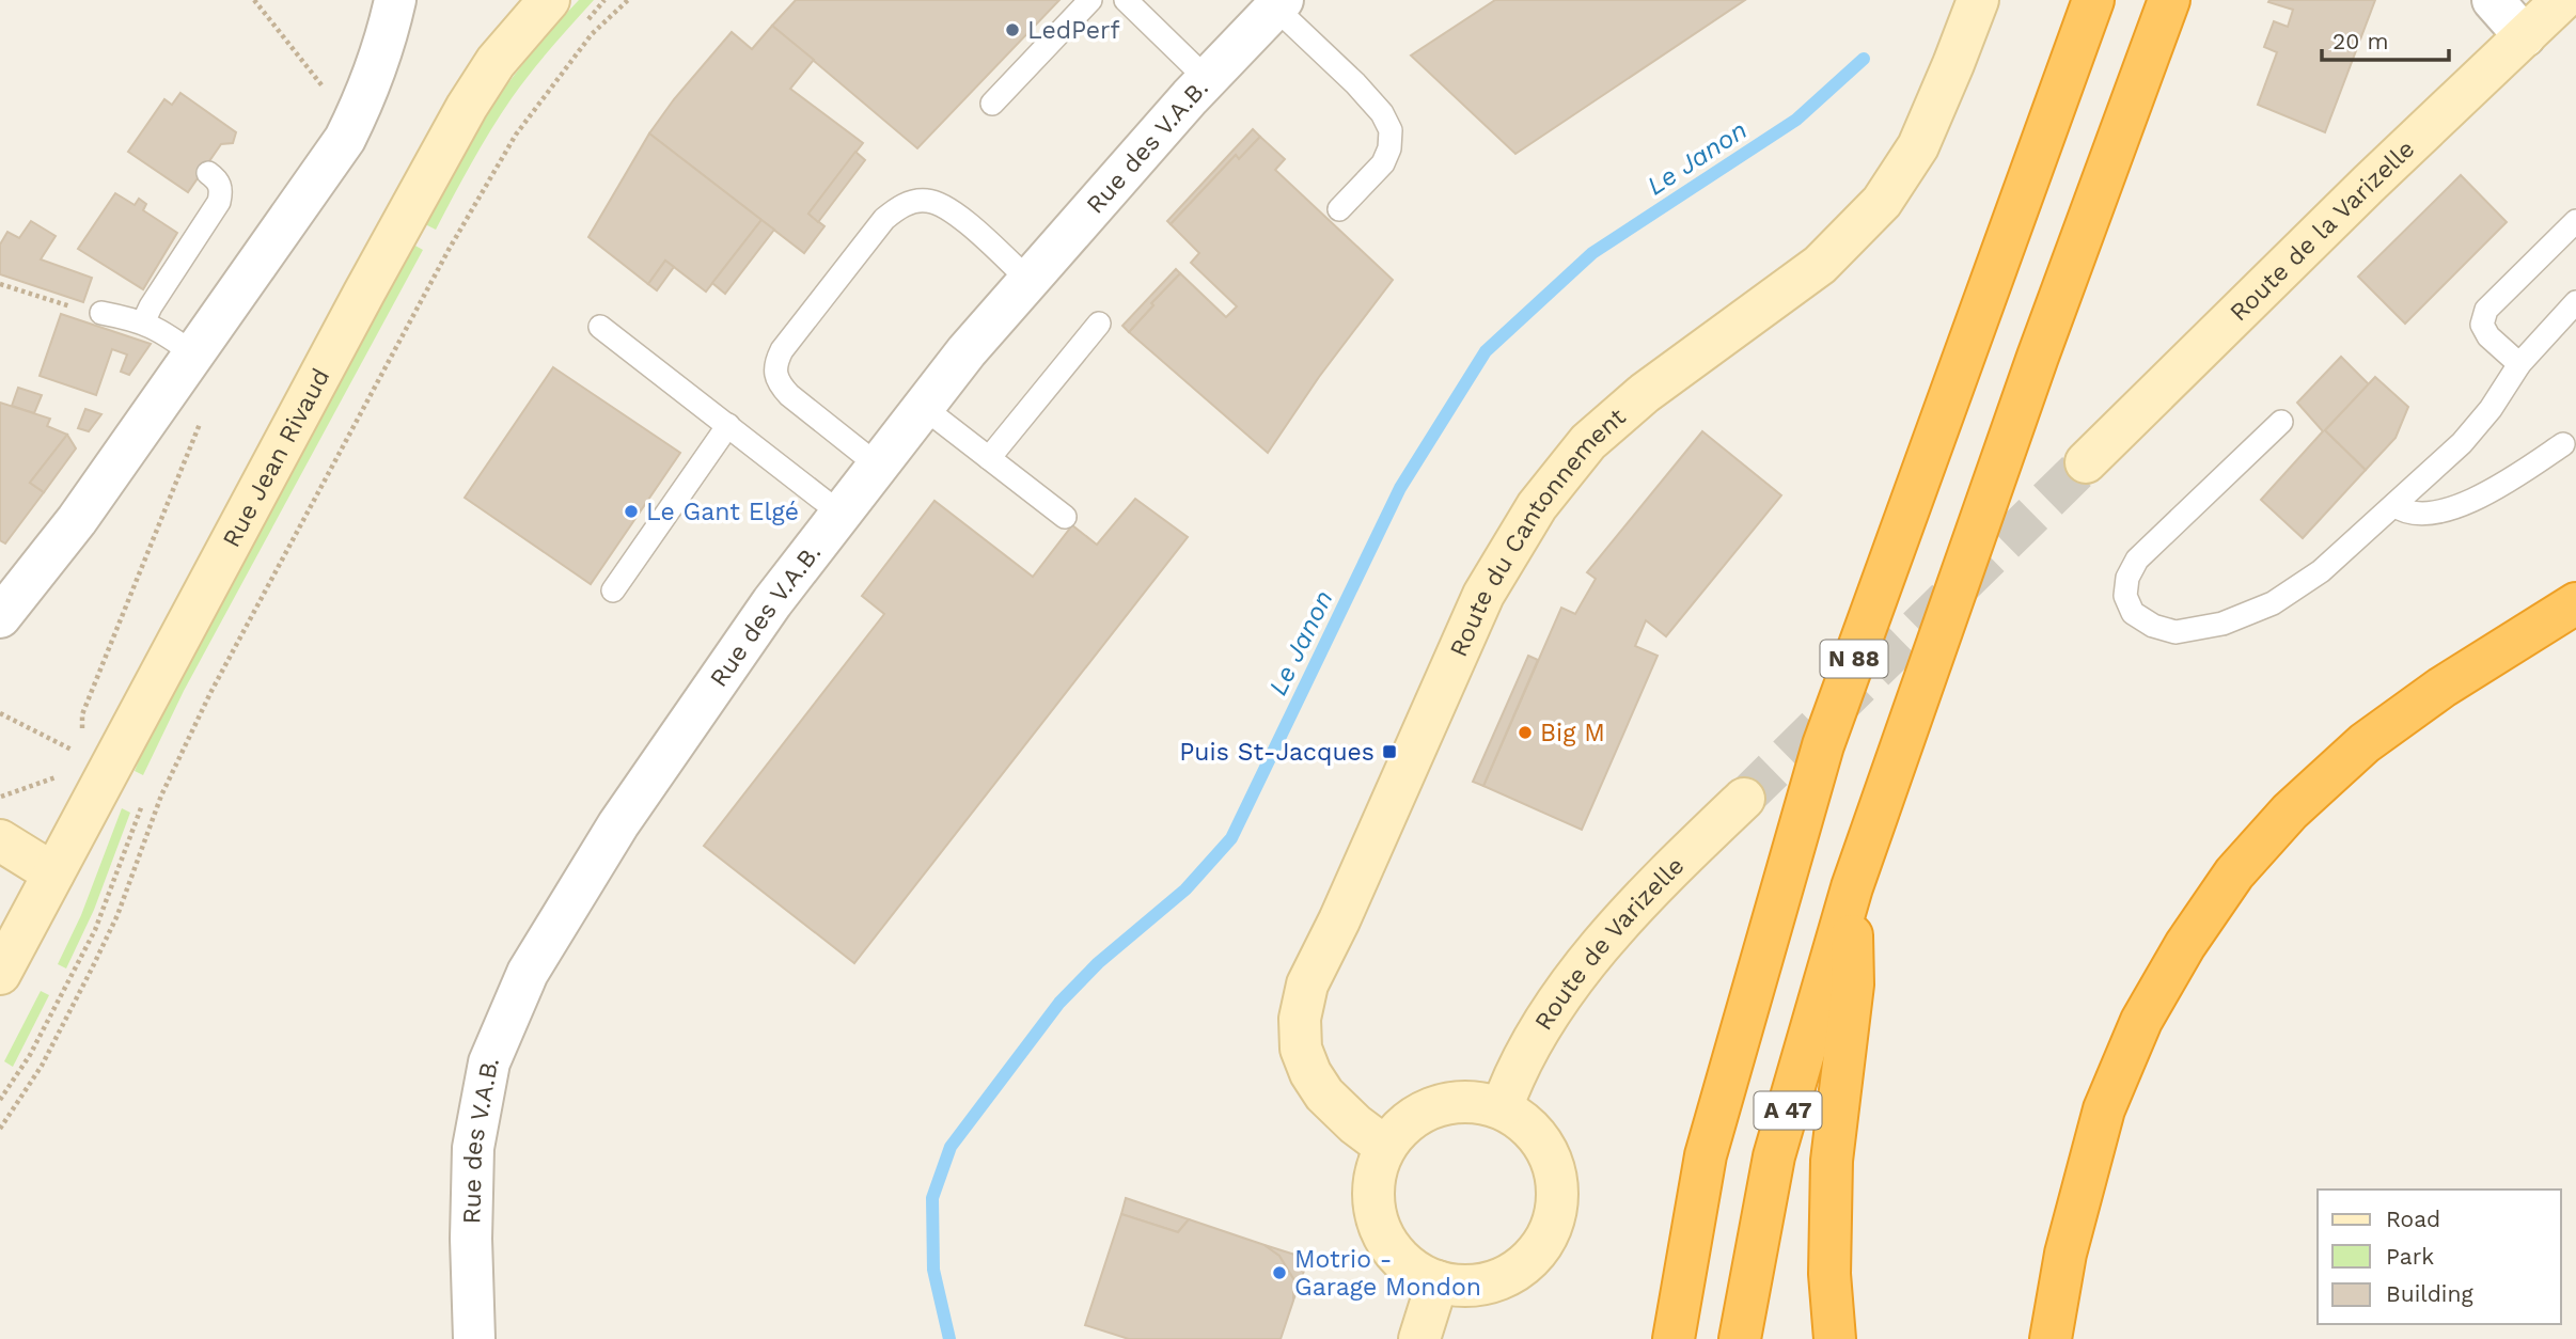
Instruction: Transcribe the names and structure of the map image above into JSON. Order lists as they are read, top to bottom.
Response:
{
  "streets": {
    "highway": ["N 88", "A 47"],
    "street": [
      "Rue des V.A.B.",
      "Route de la Varizelle",
      "Rue Jean Rivaud",
      "Route du Cantonnement",
      "Route de Varizelle"
    ]
  },
  "crossings": [
    ["Route du Cantonnement", "Route de Varizelle"],
    ["N 88", "A 47"]
  ],
  "water": ["Le Janon"],
  "places": {
    "other": [
      "LedPerf",
      "Le Gant Elgé",
      "Big M",
      "Motrio - Garage Mondon"
    ],
    "transit": ["Puis St-Jacques"]
  },
  "legend": ["Road", "Park", "Building"],
  "scale_bar": "20 m"
}
